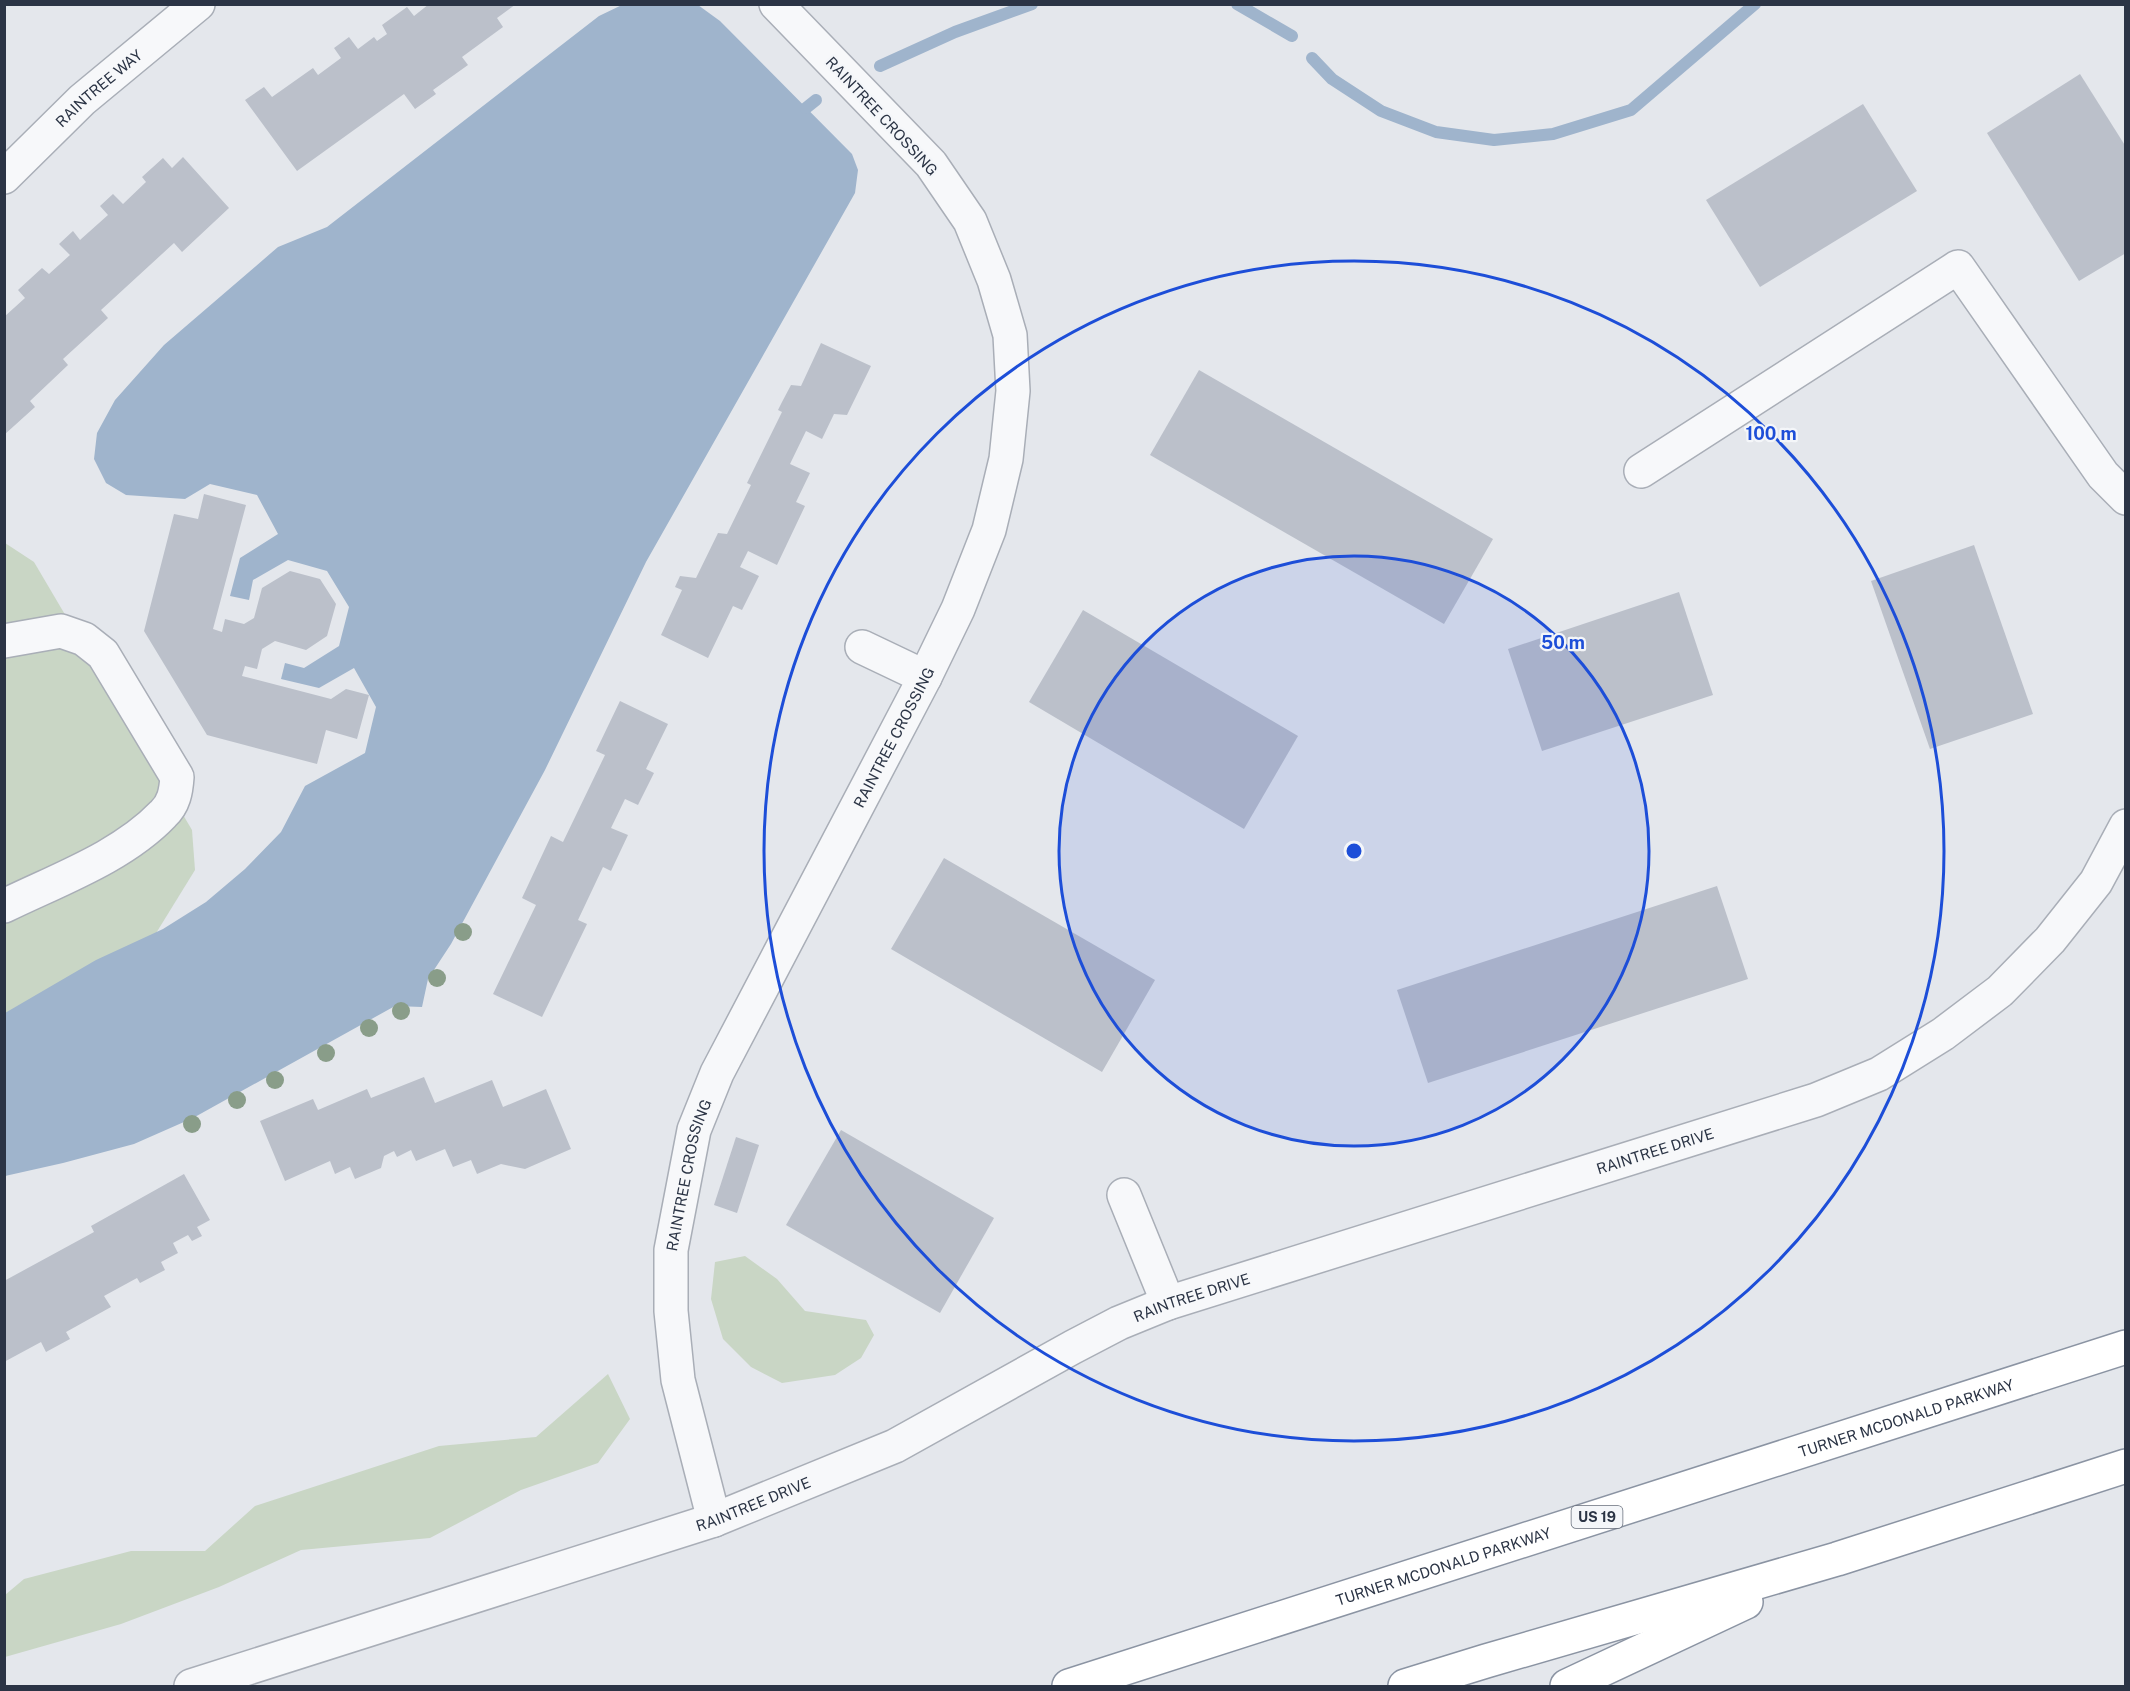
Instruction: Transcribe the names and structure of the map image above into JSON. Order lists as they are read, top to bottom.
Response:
{
  "streets": {
    "highway": ["TURNER MCDONALD PARKWAY", "US 19"],
    "street": ["RAINTREE WAY", "RAINTREE CROSSING", "RAINTREE DRIVE"]
  },
  "crossings": [
    ["RAINTREE CROSSING", "RAINTREE DRIVE"]
  ],
  "rings": ["100 m", "50 m"]
}
